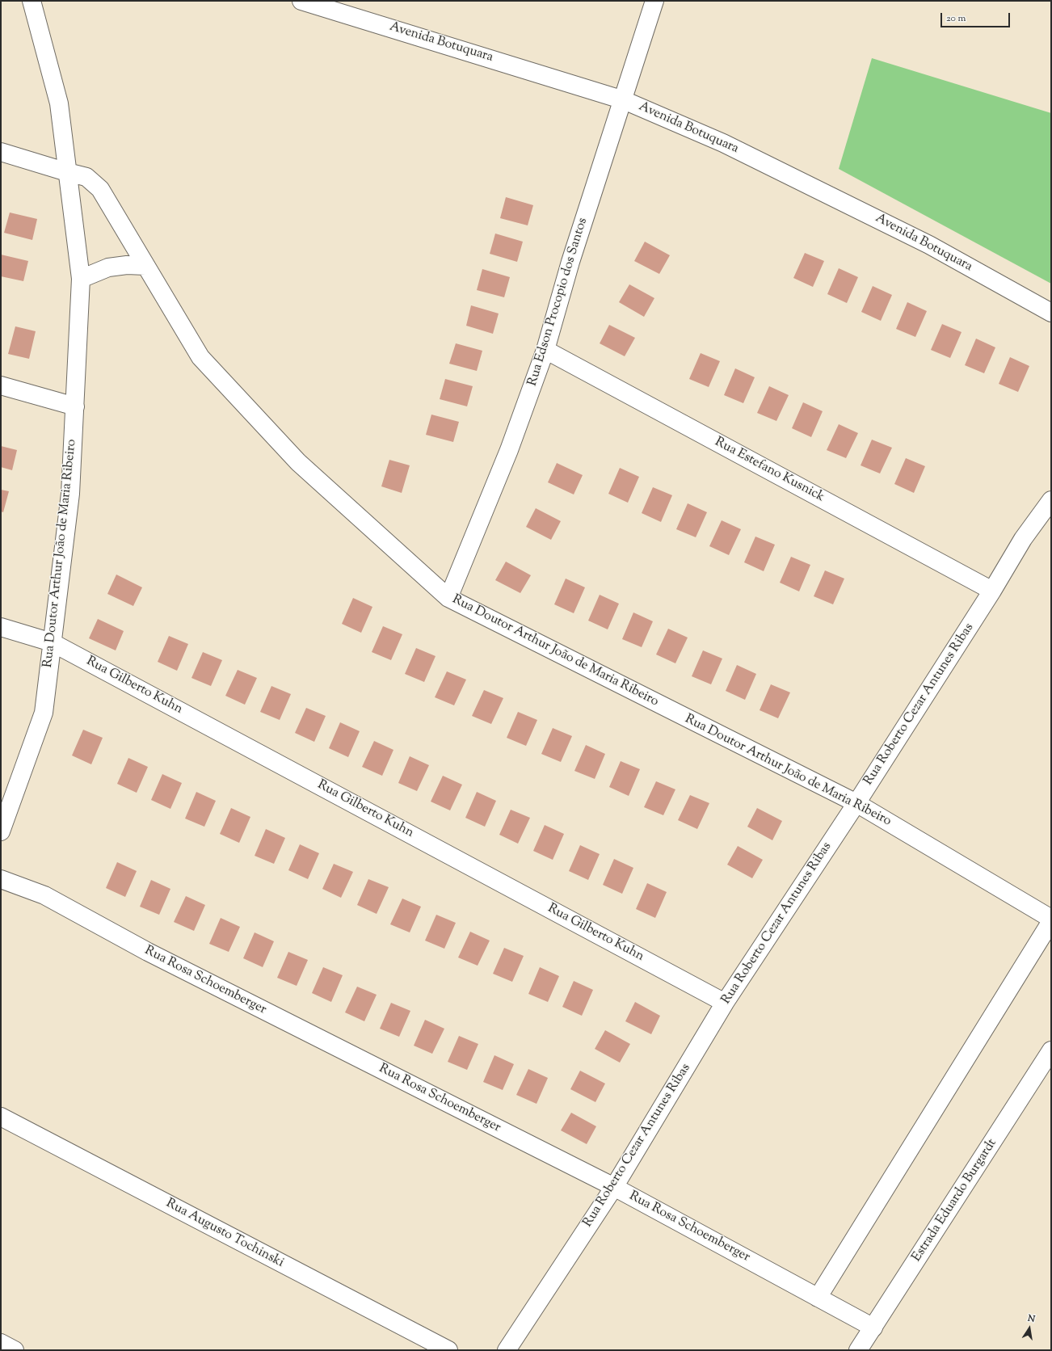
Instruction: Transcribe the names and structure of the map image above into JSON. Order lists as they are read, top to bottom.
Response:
{
  "streets": {
    "street": [
      "Avenida Botuquara",
      "Rua Edson Procopio dos Santos",
      "Rua Estefano Kusnick",
      "Rua Doutor Arthur João de Maria Ribeiro",
      "Rua Gilberto Kuhn",
      "Rua Roberto Cezar Antunes Ribas",
      "Rua Rosa Schoemberger",
      "Estrada Eduardo Burgardt",
      "Rua Augusto Tochinski"
    ]
  },
  "crossings": [
    ["Avenida Botuquara", "Rua Edson Procopio dos Santos"],
    ["Rua Edson Procopio dos Santos", "Rua Estefano Kusnick"],
    ["Rua Edson Procopio dos Santos", "Rua Doutor Arthur João de Maria Ribeiro"],
    ["Rua Estefano Kusnick", "Rua Roberto Cezar Antunes Ribas"],
    ["Rua Doutor Arthur João de Maria Ribeiro", "Rua Gilberto Kuhn"],
    ["Rua Doutor Arthur João de Maria Ribeiro", "Rua Roberto Cezar Antunes Ribas"],
    ["Rua Gilberto Kuhn", "Rua Roberto Cezar Antunes Ribas"],
    ["Rua Roberto Cezar Antunes Ribas", "Rua Rosa Schoemberger"],
    ["Rua Rosa Schoemberger", "Estrada Eduardo Burgardt"]
  ],
  "scale_bar": "20 m",
  "north": "top"
}
